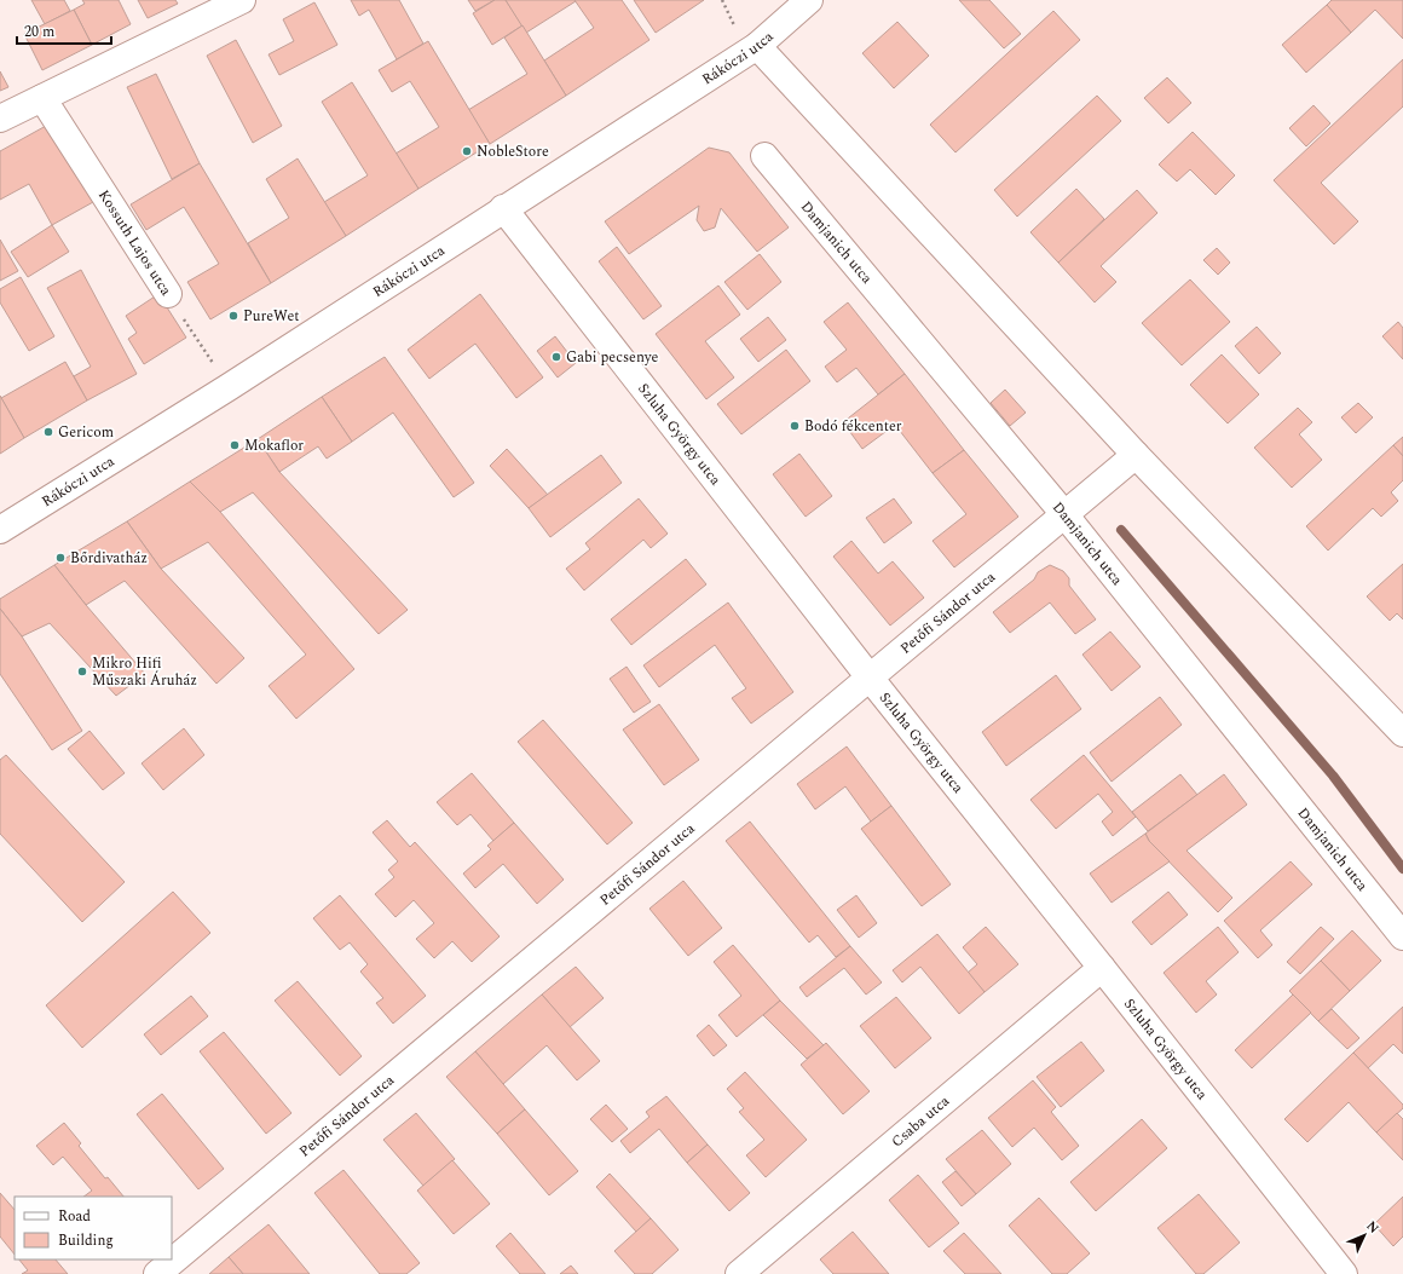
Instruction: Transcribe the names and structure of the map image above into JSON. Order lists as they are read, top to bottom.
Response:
{
  "streets": {
    "street": [
      "Rákóczi utca",
      "Damjanich utca",
      "Kossuth Lajos utca",
      "Szluha György utca",
      "Petőfi Sándor utca",
      "Csaba utca"
    ]
  },
  "crossings": [
    ["Rákóczi utca", "Kossuth Lajos utca"],
    ["Rákóczi utca", "Szluha György utca"],
    ["Damjanich utca", "Petőfi Sándor utca"],
    ["Szluha György utca", "Petőfi Sándor utca"],
    ["Szluha György utca", "Csaba utca"]
  ],
  "places": [
    "NobleStore",
    "PureWet",
    "Gabi pecsenye",
    "Bodó fékcenter",
    "Gericom",
    "Mokaflor",
    "Bőrdivatház",
    "Mikro Hifi Műszaki Áruház"
  ],
  "legend": ["Road", "Building"],
  "scale_bar": "20 m",
  "north": "top right"
}
